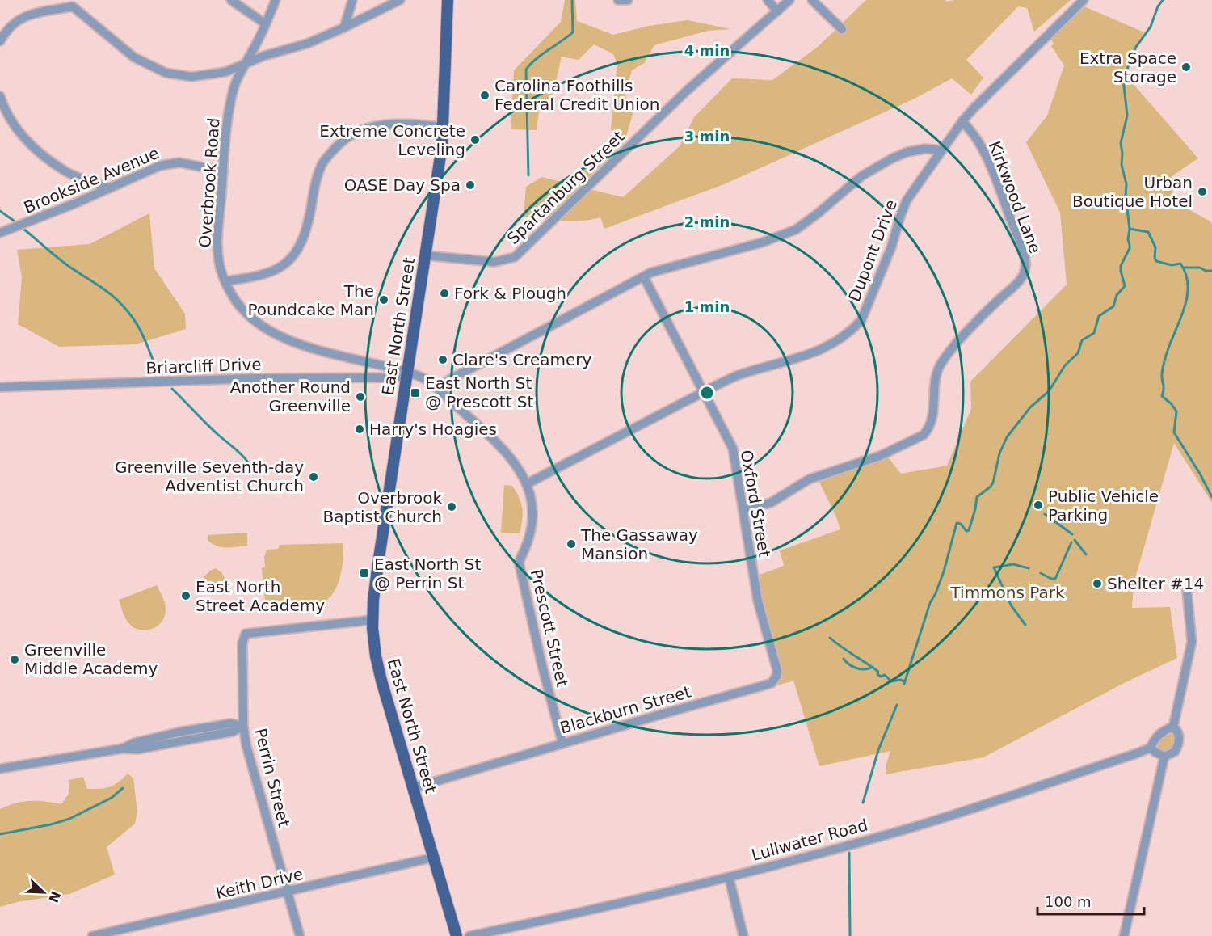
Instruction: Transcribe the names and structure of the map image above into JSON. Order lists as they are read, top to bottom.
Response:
{
  "streets": {
    "main road": ["East North Street"],
    "street": [
      "Brookside Avenue",
      "Overbrook Road",
      "Spartanburg Street",
      "Kirkwood Lane",
      "Dupont Drive",
      "Briarcliff Drive",
      "Oxford Street",
      "Prescott Street",
      "Blackburn Street",
      "Perrin Street",
      "Lullwater Road",
      "Keith Drive"
    ]
  },
  "crossings": [
    ["Brookside Avenue", "Overbrook Road"],
    ["Overbrook Road", "East North Street"],
    ["Overbrook Road", "Briarcliff Drive"],
    ["Overbrook Road", "Prescott Street"],
    ["Spartanburg Street", "East North Street"],
    ["Kirkwood Lane", "Dupont Drive"],
    ["Kirkwood Lane", "Oxford Street"],
    ["Dupont Drive", "Oxford Street"],
    ["Dupont Drive", "Prescott Street"],
    ["East North Street", "Briarcliff Drive"],
    ["East North Street", "Prescott Street"],
    ["East North Street", "Blackburn Street"],
    ["East North Street", "Perrin Street"],
    ["East North Street", "Keith Drive"],
    ["Briarcliff Drive", "Prescott Street"],
    ["Oxford Street", "Blackburn Street"],
    ["Prescott Street", "Blackburn Street"],
    ["Perrin Street", "Keith Drive"]
  ],
  "parks": ["Timmons Park"],
  "places": {
    "other": [
      "Extra Space Storage",
      "Carolina Foothills Federal Credit Union",
      "Extreme Concrete Leveling",
      "OASE Day Spa",
      "Urban Boutique Hotel",
      "Fork & Plough",
      "The Poundcake Man",
      "Clare's Creamery",
      "Another Round Greenville",
      "Harry's Hoagies",
      "Greenville Seventh-day Adventist Church",
      "Public Vehicle Parking",
      "Overbrook Baptist Church",
      "The Gassaway Mansion",
      "Shelter #14",
      "East North Street Academy",
      "Greenville Middle Academy"
    ],
    "transit": ["East North St @ Prescott St", "East North St @ Perrin St"]
  },
  "scale_bar": "100 m",
  "north": "bottom right",
  "rings": [
    "4 min",
    "3 min",
    "2 min",
    "1 min"
  ]
}
